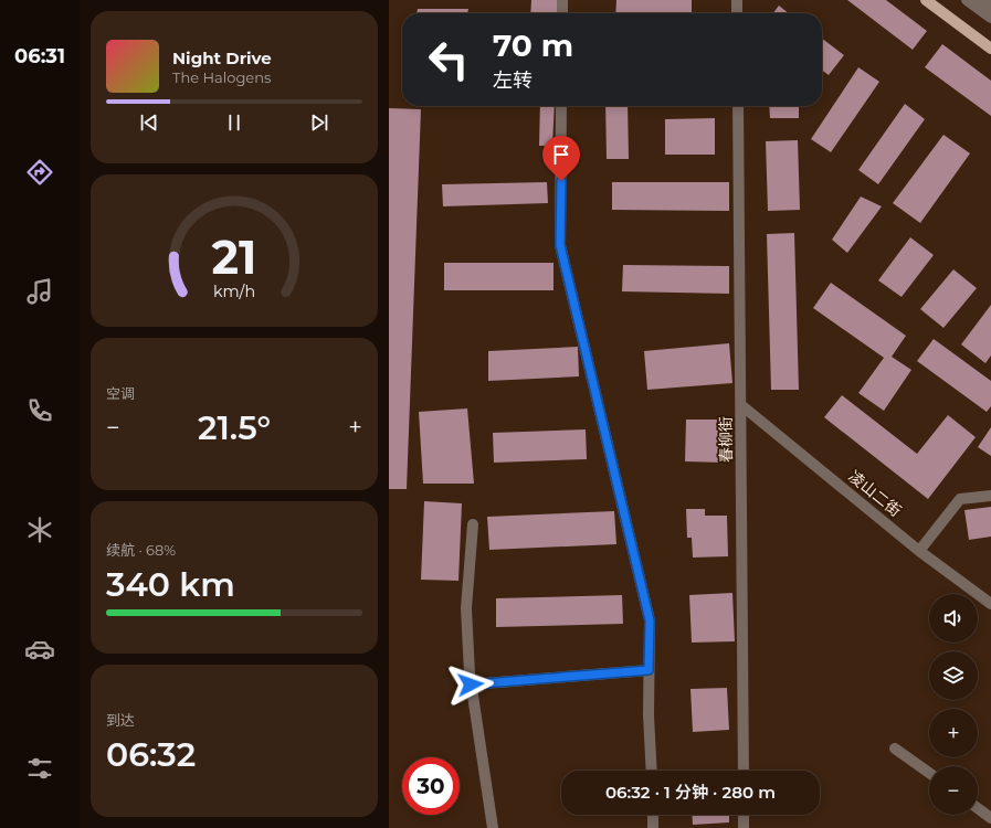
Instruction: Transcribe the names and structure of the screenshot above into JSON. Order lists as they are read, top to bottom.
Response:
{
  "streets": {
    "street": ["春柳街", "凌山二街"]
  },
  "crossings": [
    ["春柳街", "凌山二街"]
  ],
  "page": {
    "tabs": "06:31",
    "turn": ["70 m", "左转"],
    "song": ["Night Drive", "The Halogens"],
    "tile": [
      "空调",
      ["续航 · 68%", "340 km"],
      ["到达", "06:32"]
    ],
    "heat": ["−", "21.5°", "+"],
    "map_buttons": ["+", "−"],
    "limit": "30",
    "trip": "06:32 · 1 分钟 · 280 m",
    "gauge": ["21", "km/h"]
  }
}
